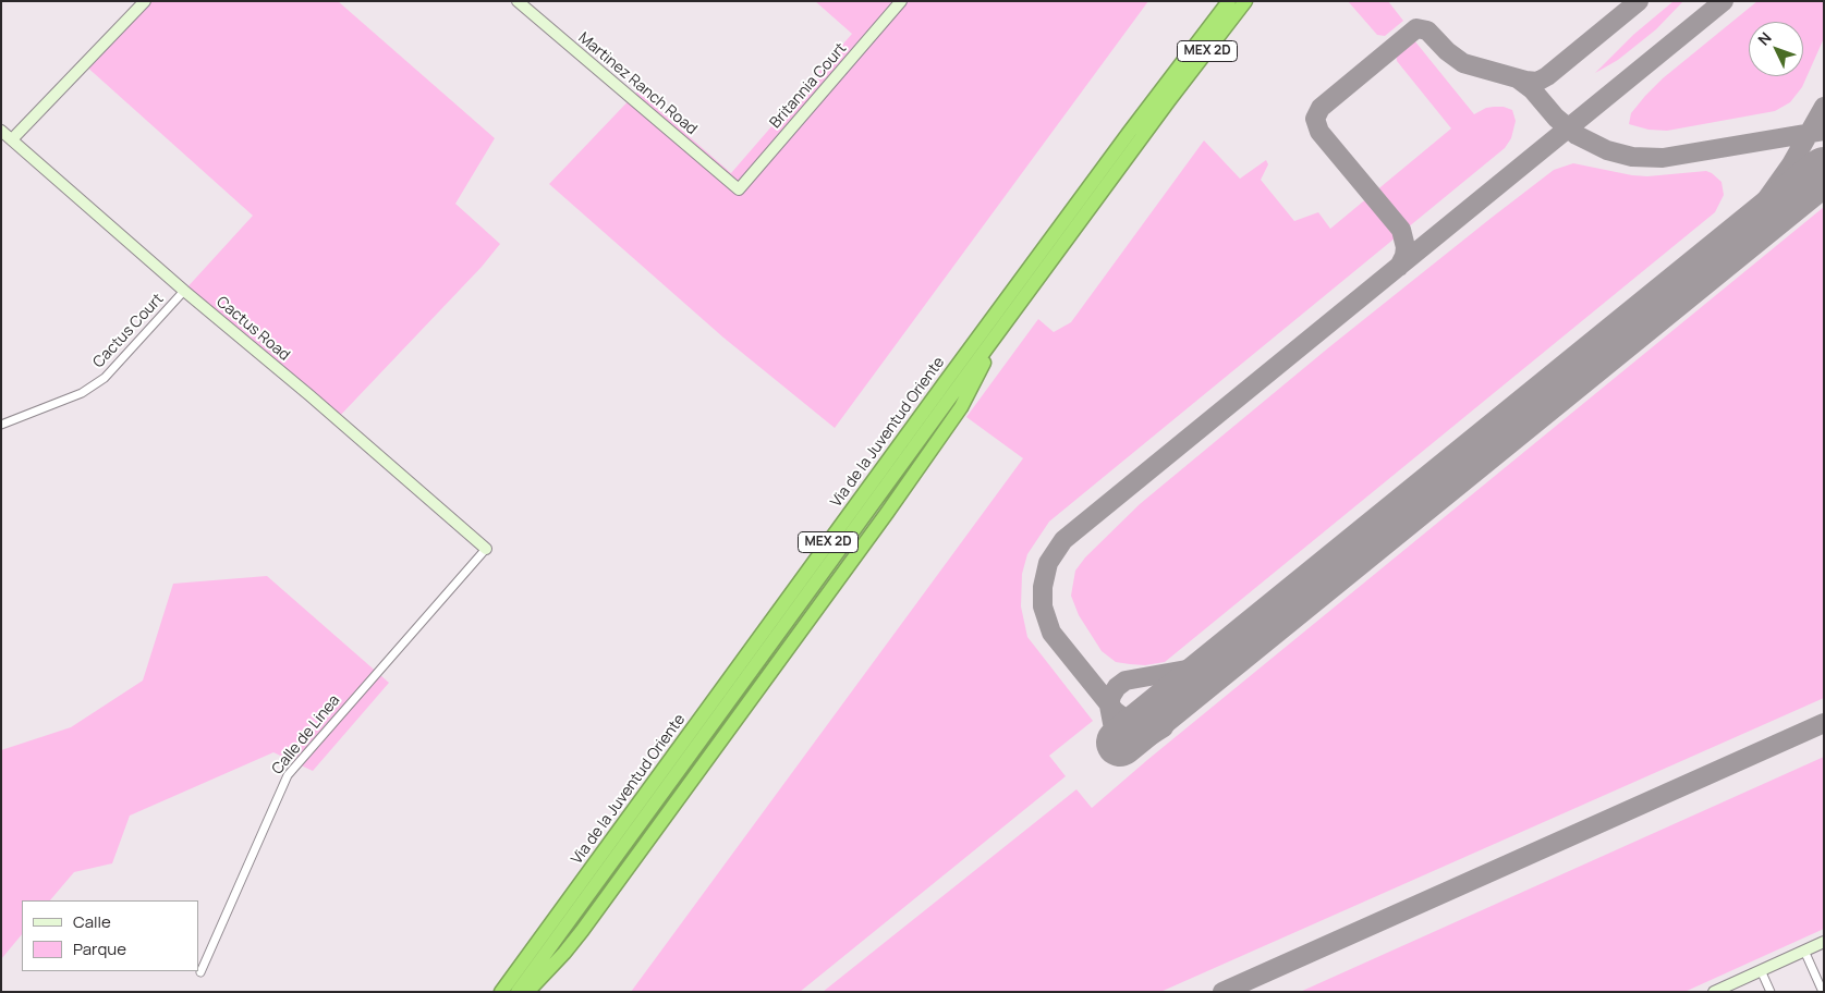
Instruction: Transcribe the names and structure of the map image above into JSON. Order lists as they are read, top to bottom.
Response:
{
  "streets": {
    "highway": ["MEX 2D", "Via de la Juventud Oriente"],
    "street": [
      "Martinez Ranch Road",
      "Britannia Court",
      "Cactus Road",
      "Cactus Court",
      "Calle de Linea"
    ]
  },
  "crossings": [
    ["Martinez Ranch Road", "Britannia Court"],
    ["Cactus Road", "Cactus Court"],
    ["Cactus Road", "Calle de Linea"]
  ],
  "legend": ["Calle", "Parque"],
  "north": "top left"
}
